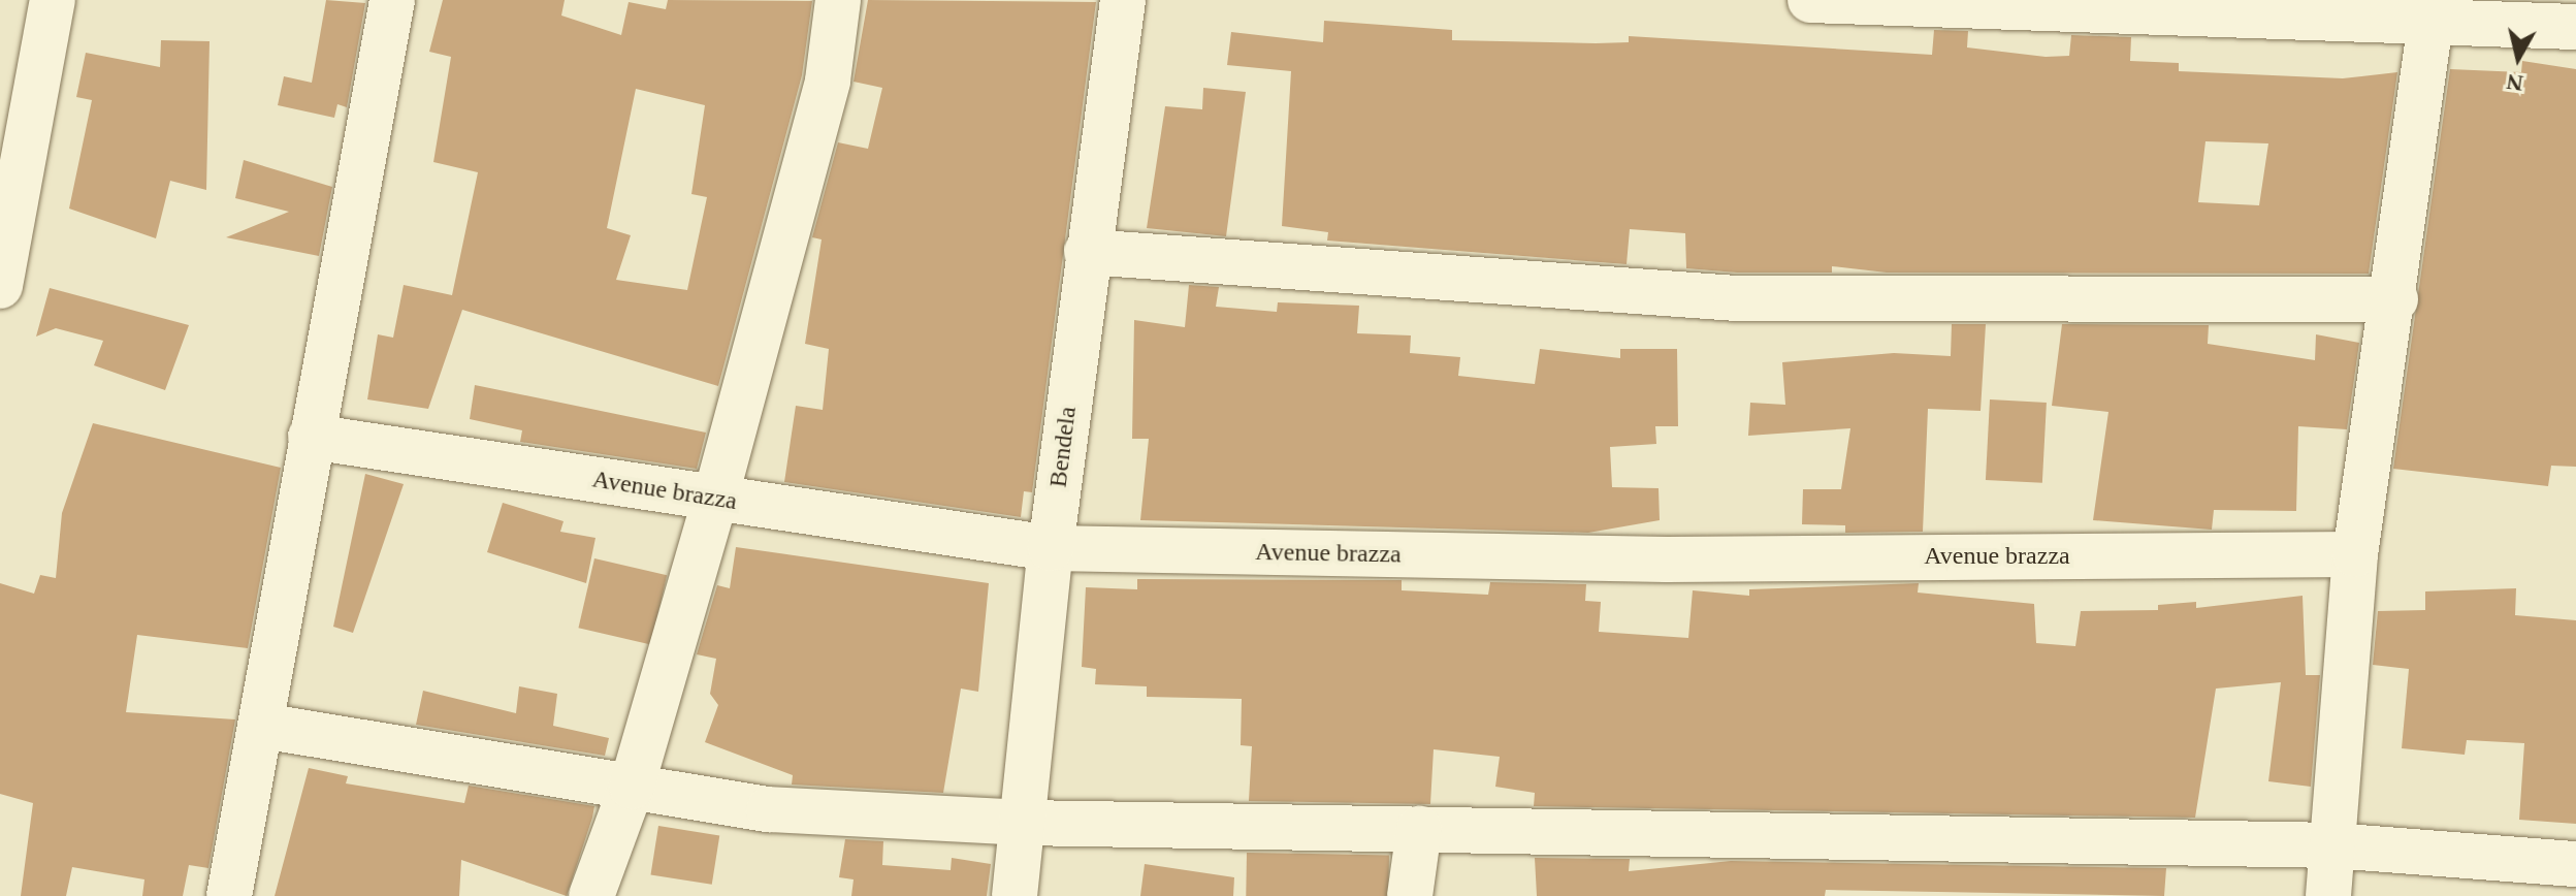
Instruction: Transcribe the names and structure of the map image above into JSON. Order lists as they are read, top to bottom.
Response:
{
  "streets": {
    "street": ["Bendela", "Avenue brazza"]
  },
  "crossings": [
    ["Bendela", "Avenue brazza"]
  ],
  "north": "bottom"
}
